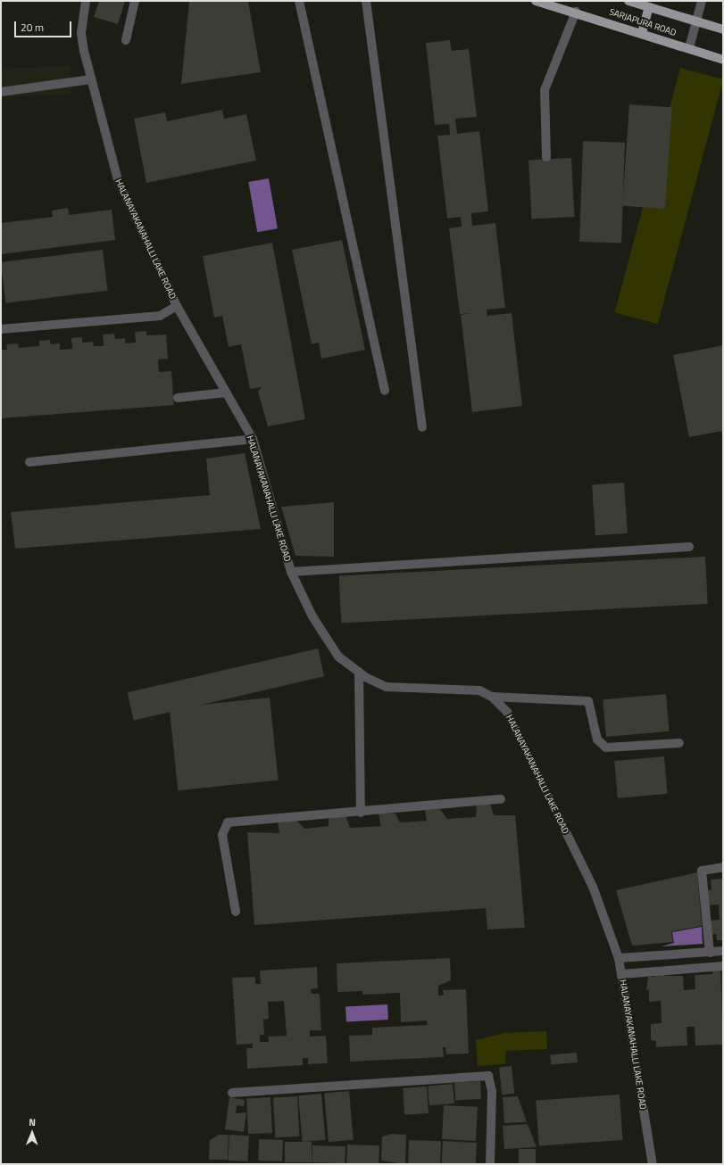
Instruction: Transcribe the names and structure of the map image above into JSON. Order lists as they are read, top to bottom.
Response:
{
  "streets": {
    "main road": ["SARJAPURA ROAD"],
    "street": ["HALANAYAKANAHALLI LAKE ROAD"]
  },
  "scale_bar": "20 m",
  "north": "top"
}
